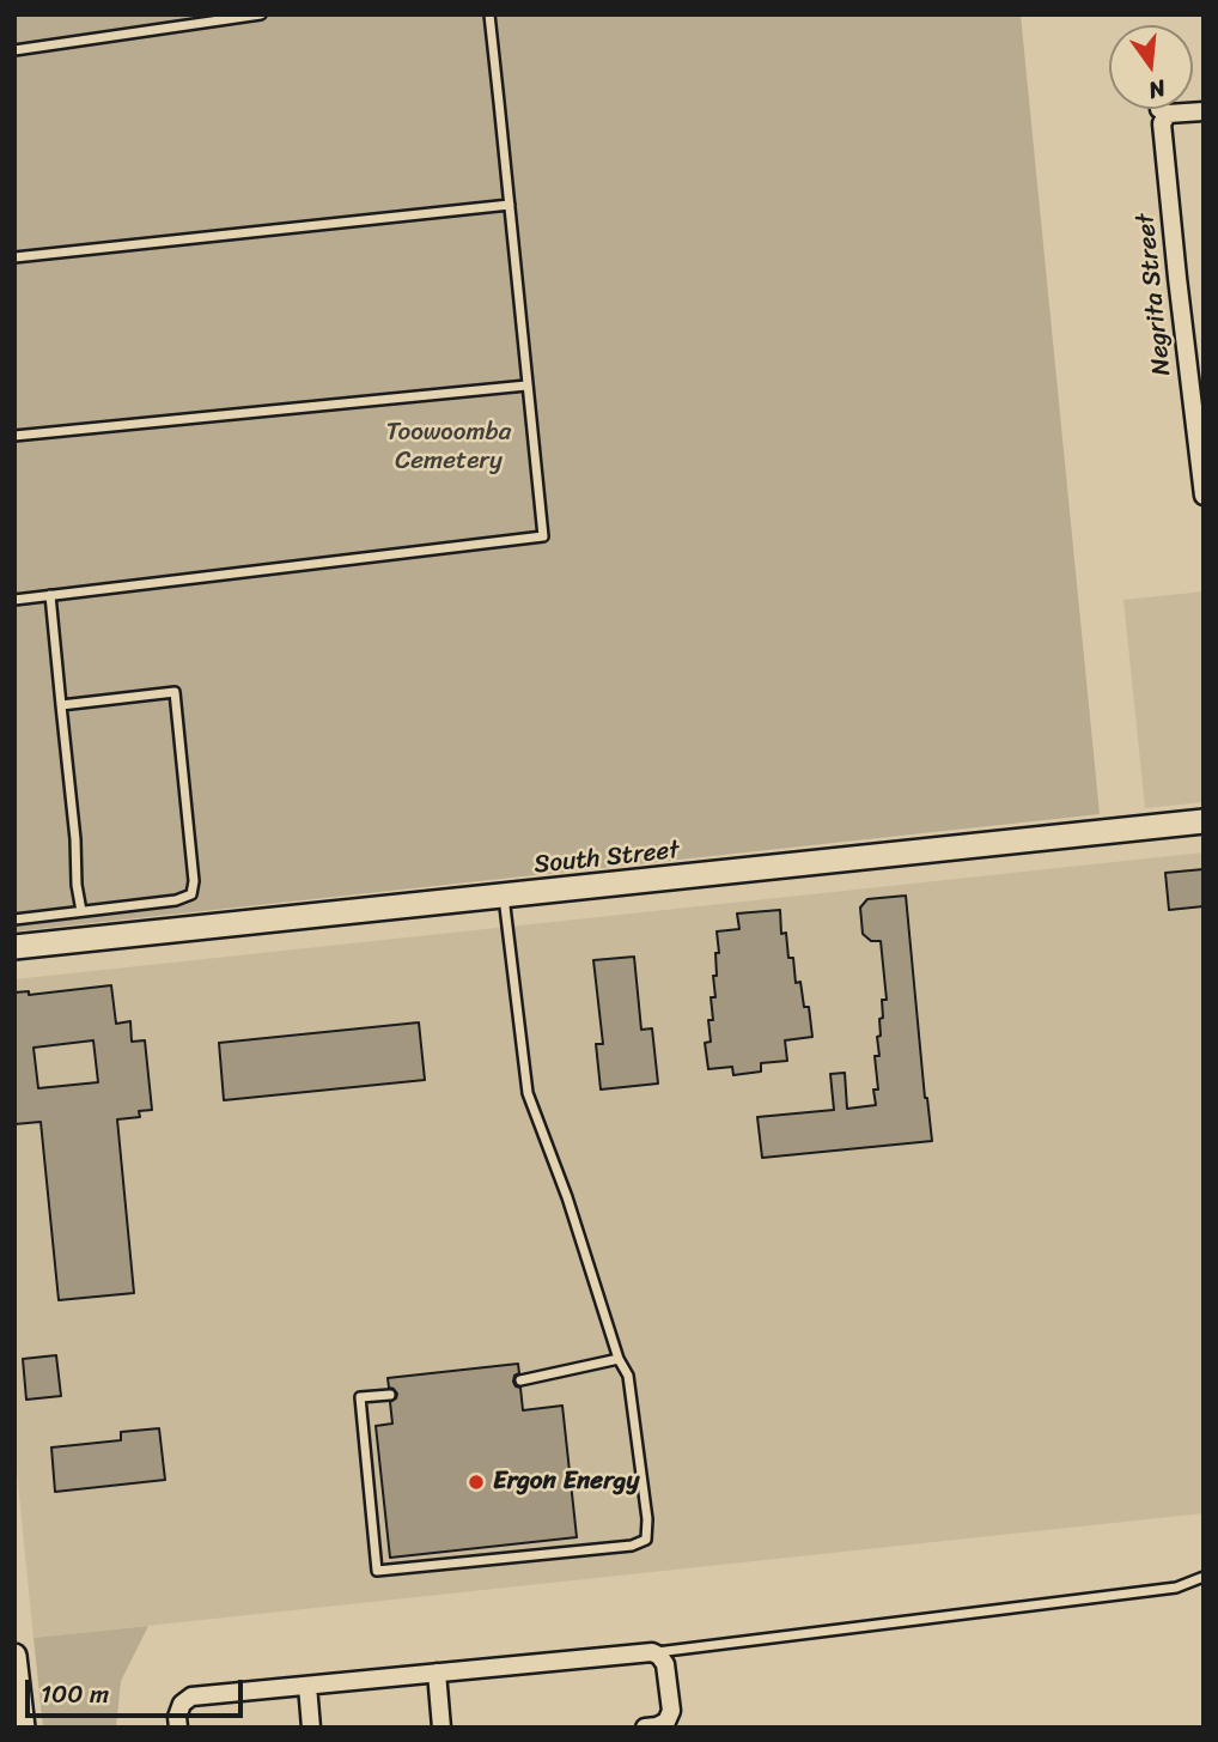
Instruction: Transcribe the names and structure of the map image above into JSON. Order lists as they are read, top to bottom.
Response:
{
  "streets": {
    "street": ["Negrita Street", "South Street"]
  },
  "parks": ["Toowoomba Cemetery"],
  "places": ["Ergon Energy"],
  "scale_bar": "100 m",
  "north": "bottom"
}
